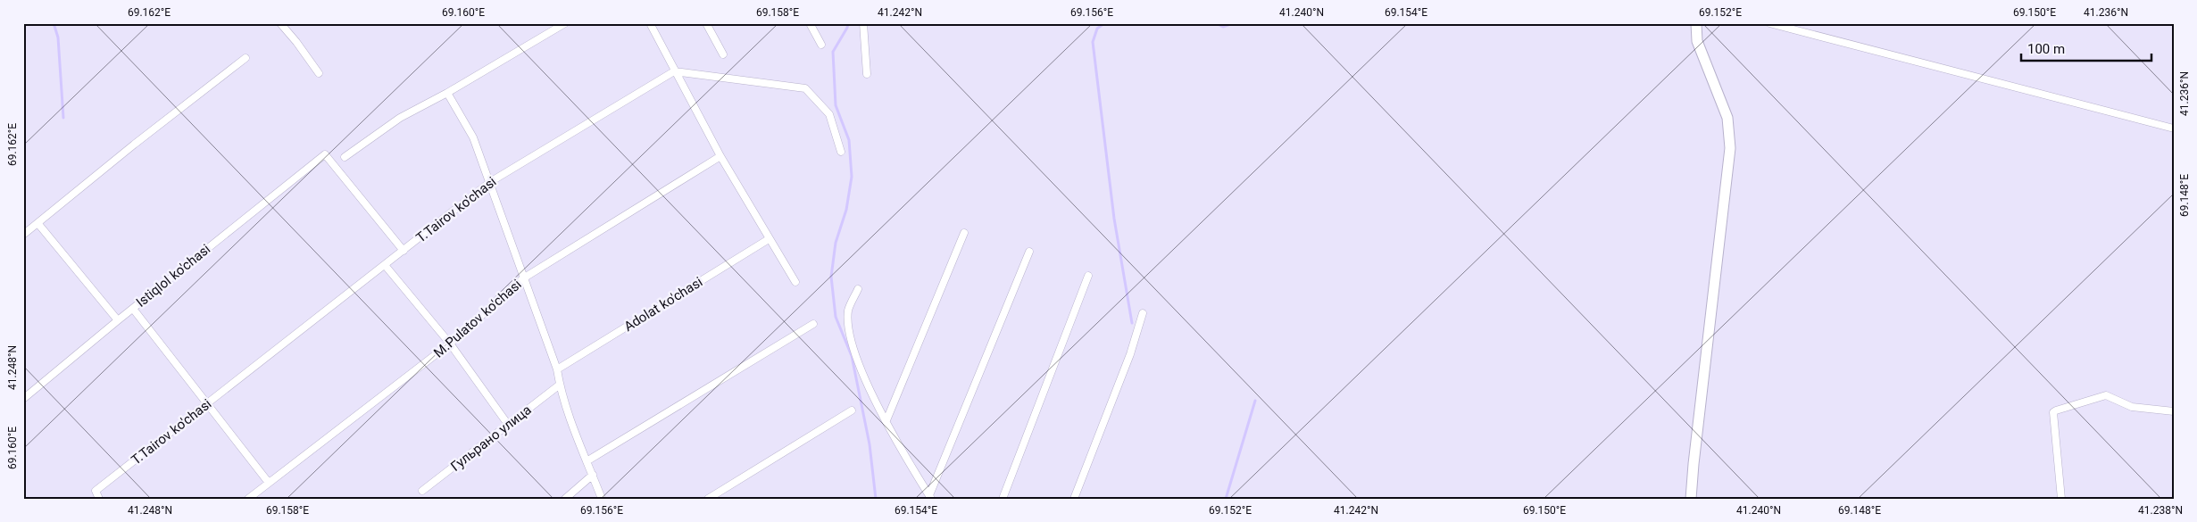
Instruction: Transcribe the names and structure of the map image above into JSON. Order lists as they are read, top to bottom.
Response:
{
  "streets": {
    "street": [
      "T.Tairov ko'chasi",
      "Istiqlol ko'chasi",
      "Adolat ko'chasi",
      "M.Pulatov ko'chasi",
      "Гульрано улица"
    ]
  },
  "crossings": [
    ["T.Tairov ko'chasi", "Istiqlol ko'chasi"]
  ],
  "scale_bar": "100 m",
  "coordinates": [
    "69.162°E",
    "69.160°E",
    "69.158°E",
    "41.242°N",
    "69.156°E",
    "41.240°N",
    "69.154°E",
    "69.152°E",
    "69.150°E",
    "41.236°N",
    "69.148°E",
    "41.248°N",
    "41.238°N"
  ]
}
